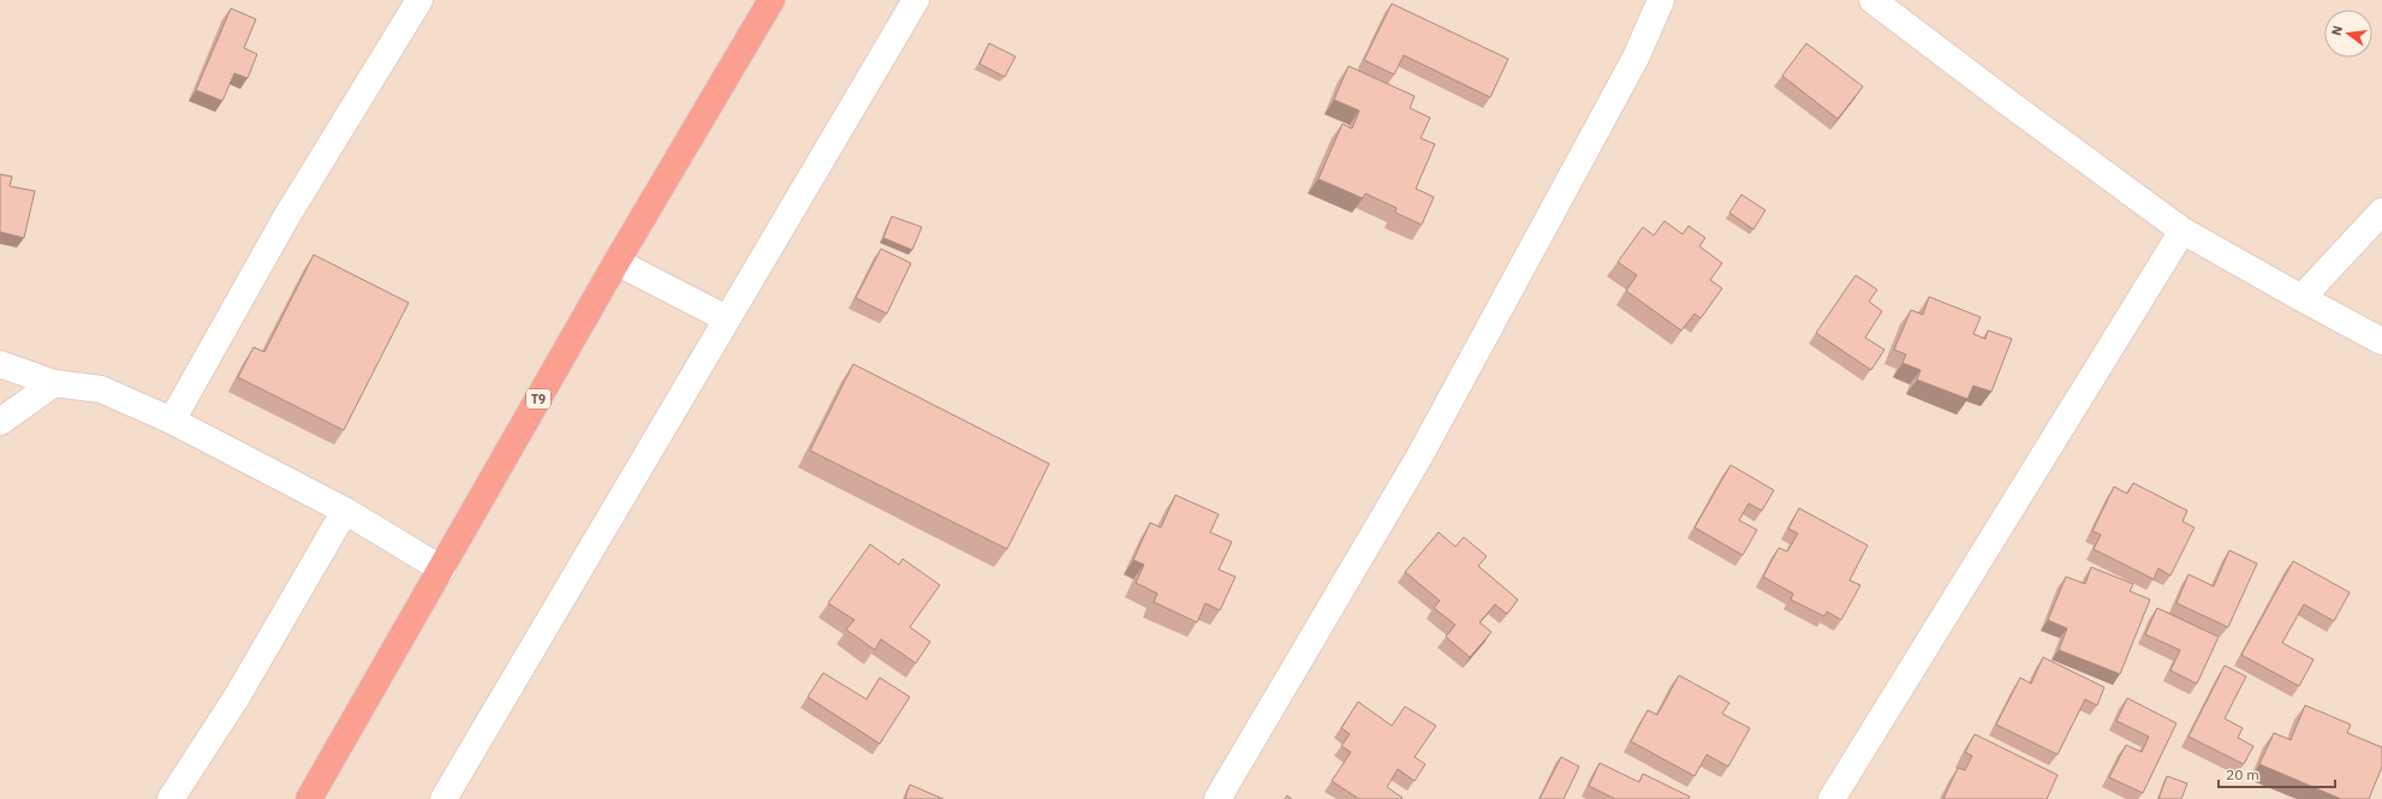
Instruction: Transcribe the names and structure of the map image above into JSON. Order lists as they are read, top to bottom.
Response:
{
  "streets": {
    "highway": ["T9"]
  },
  "scale_bar": "20 m",
  "north": "left"
}
